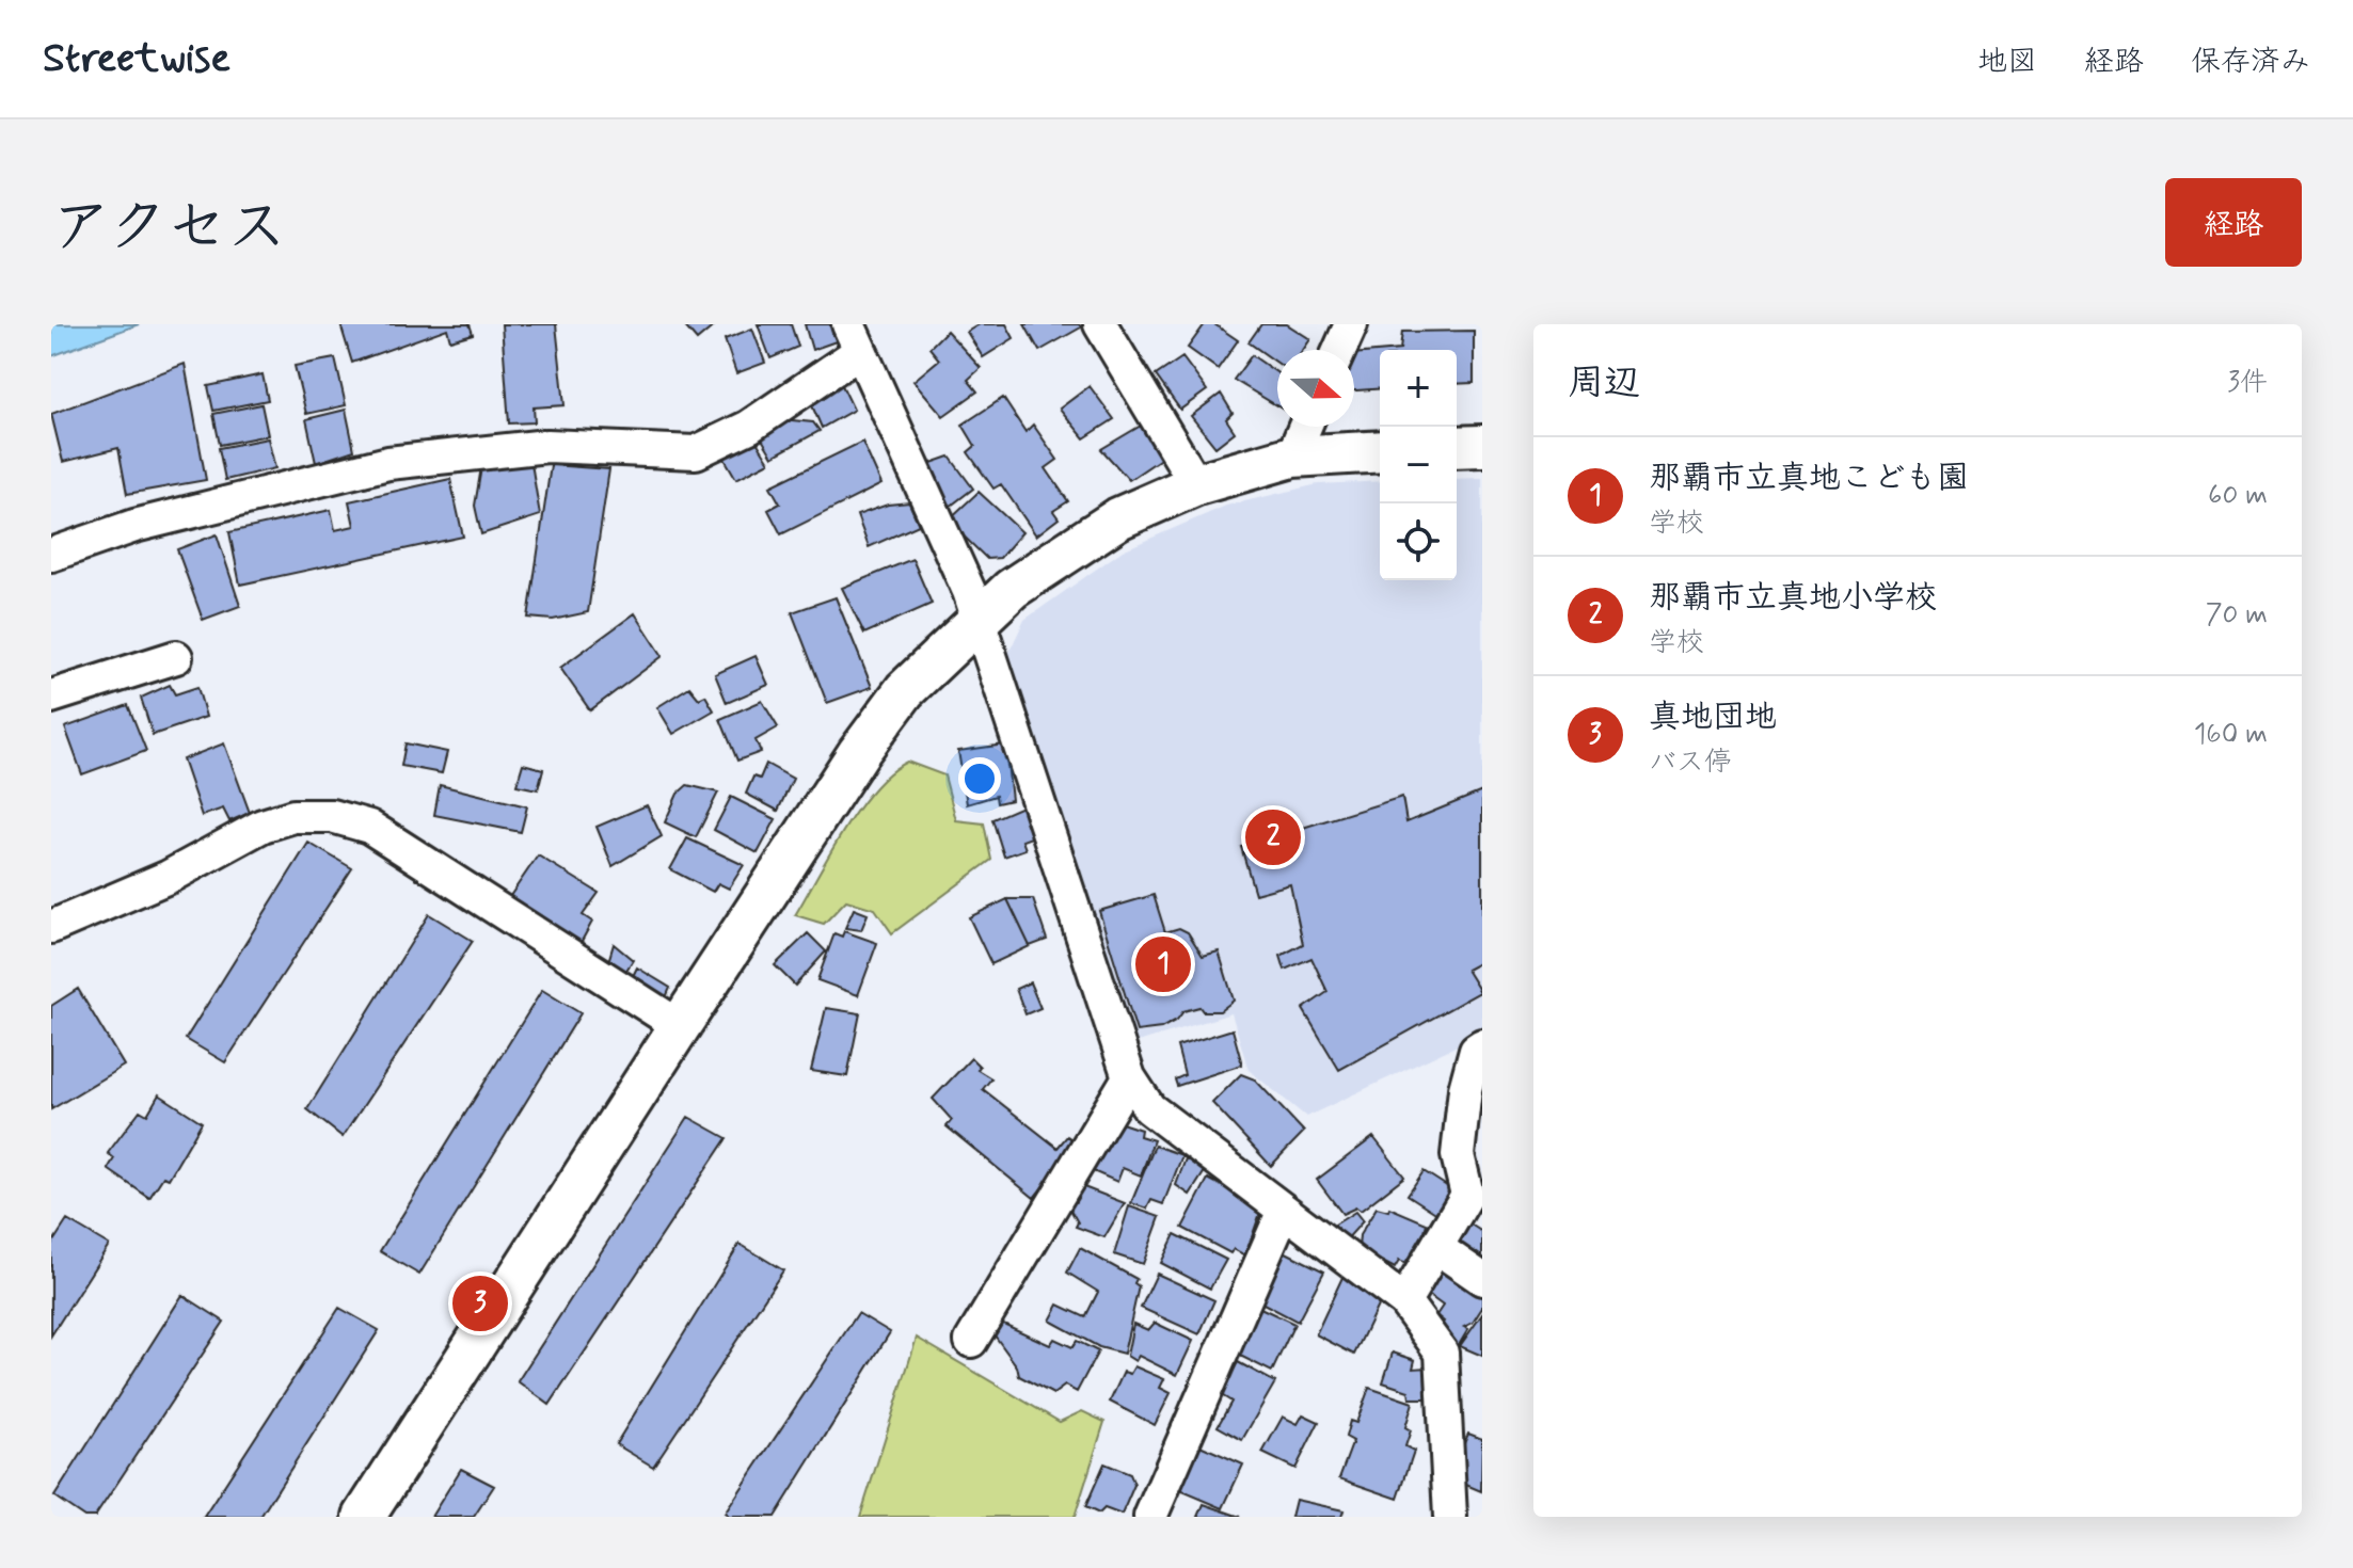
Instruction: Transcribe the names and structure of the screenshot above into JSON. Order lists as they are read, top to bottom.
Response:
{
  "north": "right",
  "page": {
    "header": "Streetwise",
    "nav": ["地図", "経路", "保存済み"],
    "title": "アクセス",
    "buttons": "経路",
    "heading": ["周辺", "3件"],
    "map_buttons": ["+", "−"],
    "list": [
      {
        "mark": "1",
        "name": "那覇市立真地こども園",
        "note": "学校",
        "value": "60 m"
      },
      {
        "mark": "2",
        "name": "那覇市立真地小学校",
        "note": "学校",
        "value": "70 m"
      },
      {
        "mark": "3",
        "name": "真地団地",
        "note": "バス停",
        "value": "160 m"
      }
    ],
    "pins": ["2", "1", "3"]
  }
}
